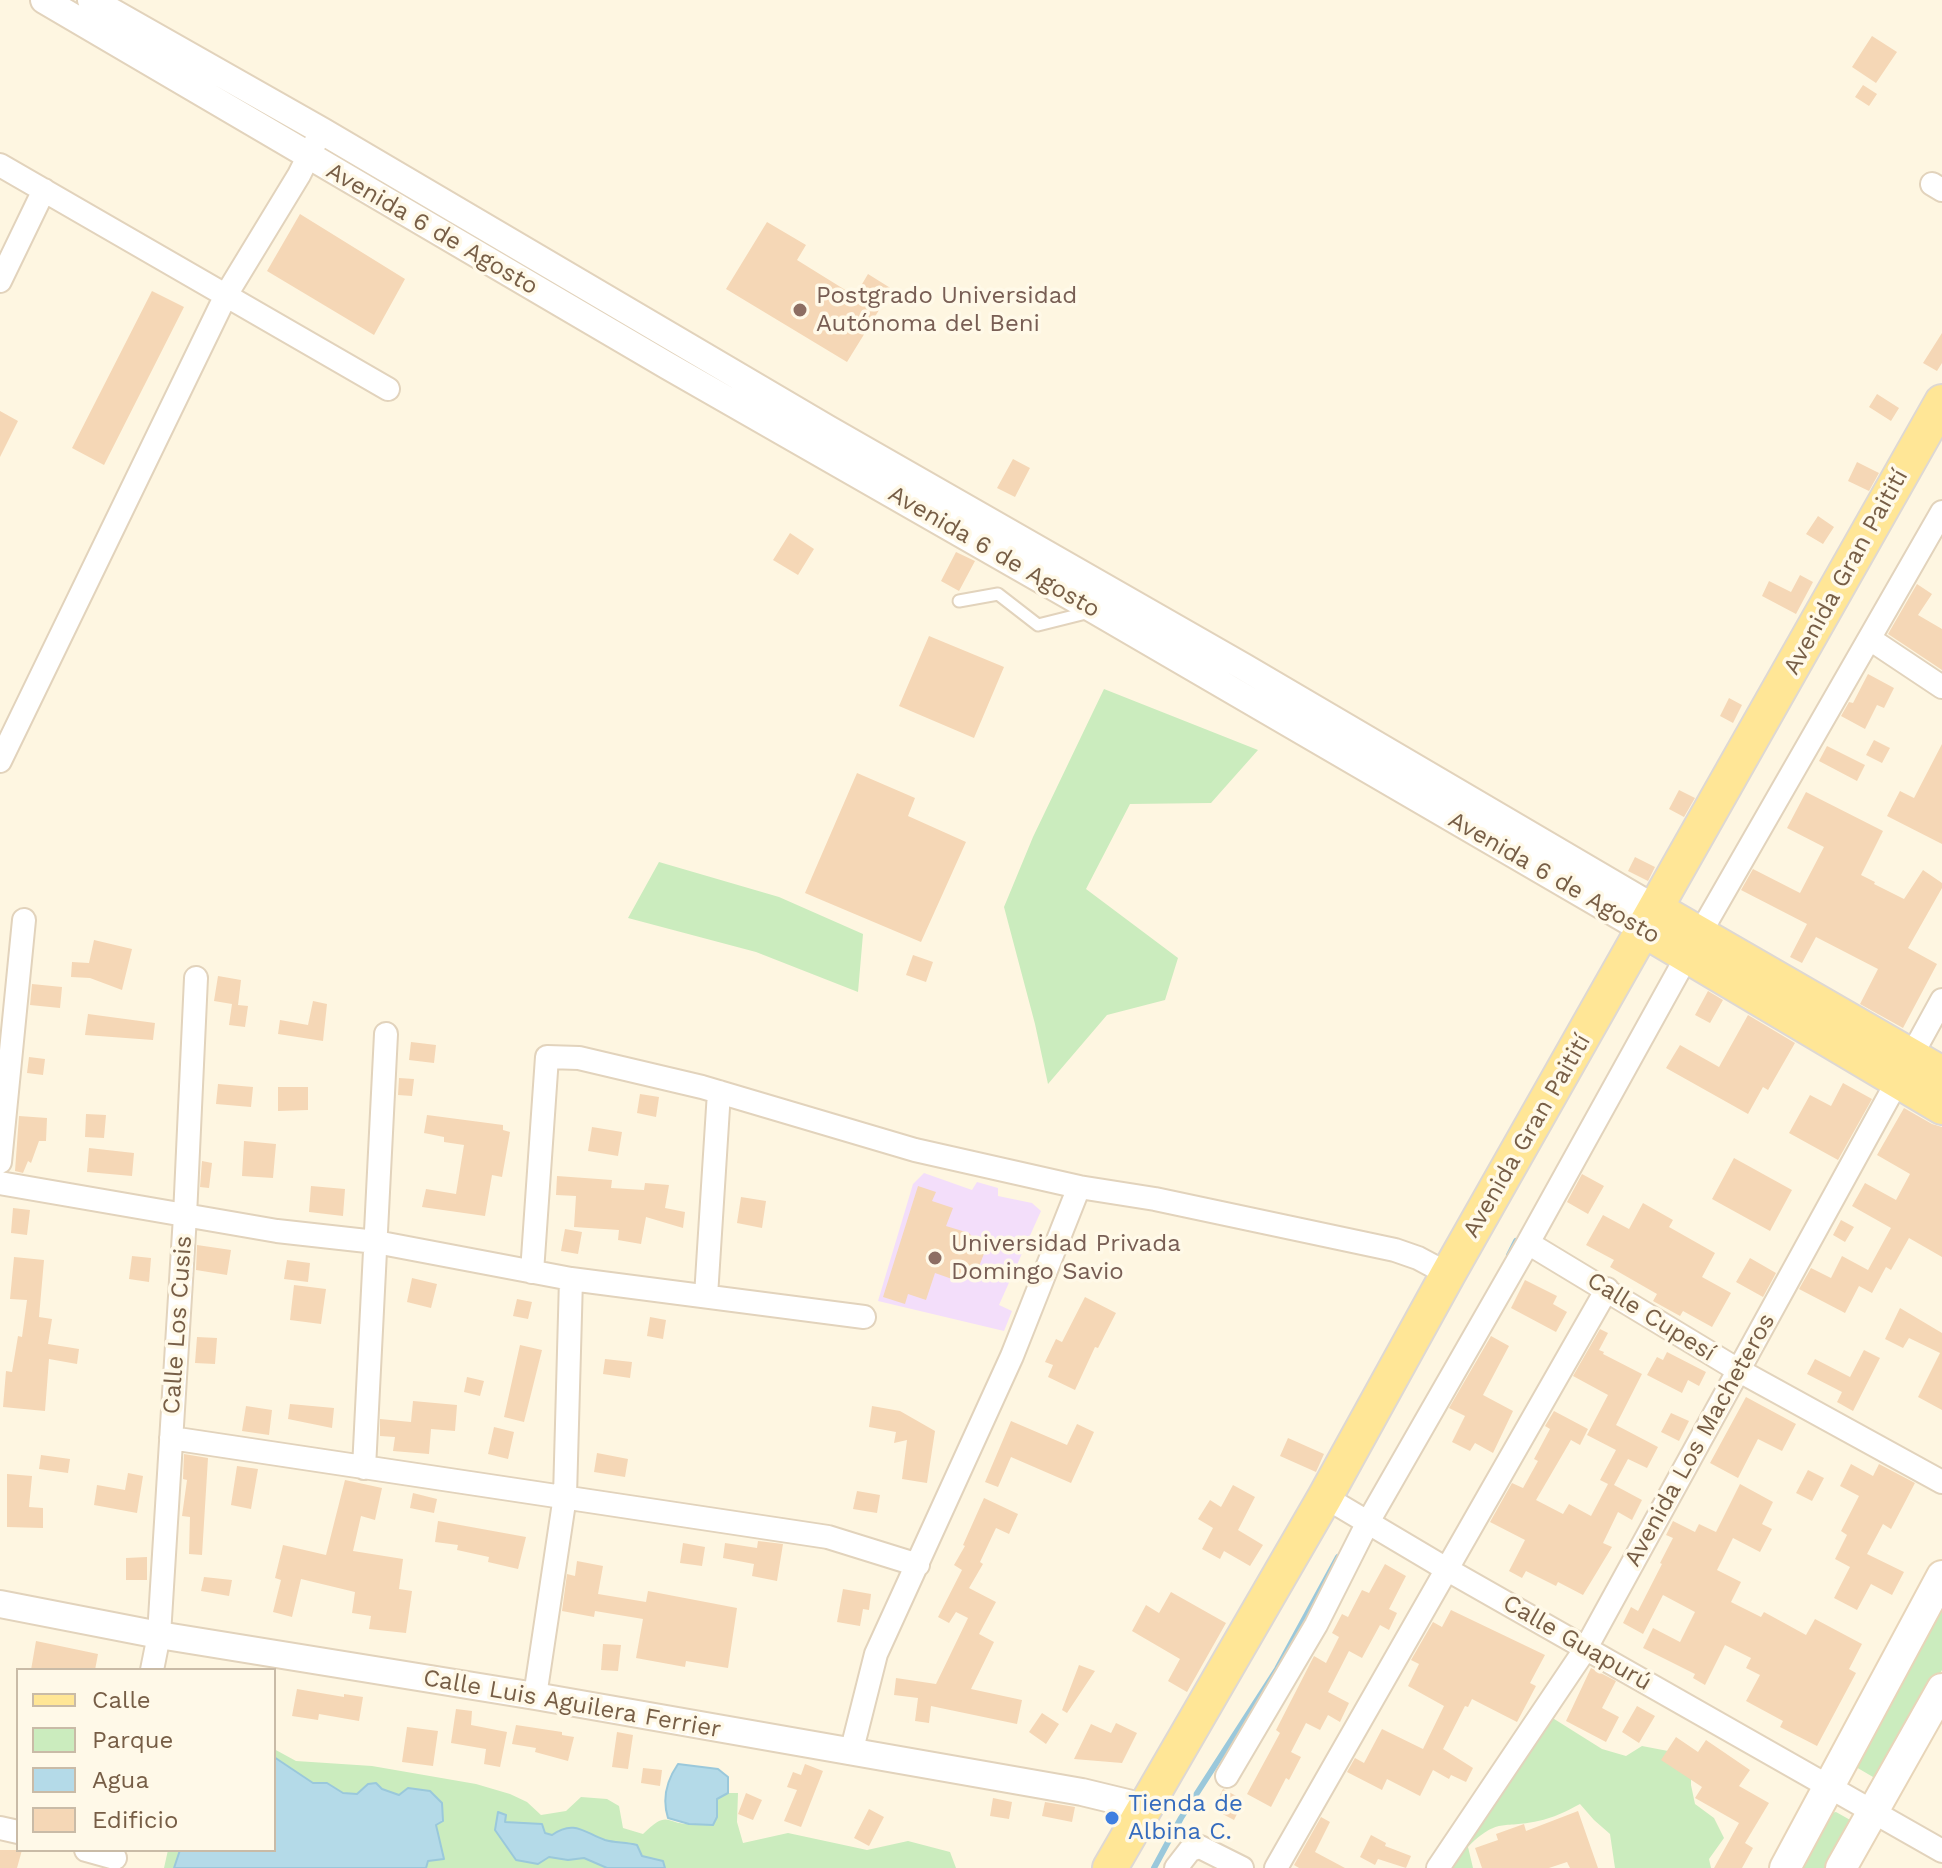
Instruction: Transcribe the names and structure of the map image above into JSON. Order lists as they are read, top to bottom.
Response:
{
  "streets": {
    "main road": ["Avenida 6 de Agosto", "Avenida Gran Paitití"],
    "street": [
      "Calle Cupesí",
      "Calle Los Cusis",
      "Avenida Los Macheteros",
      "Calle Guapurú",
      "Calle Luis Aguilera Ferrier"
    ]
  },
  "crossings": [
    ["Avenida 6 de Agosto", "Avenida Gran Paitití"],
    ["Avenida 6 de Agosto", "Avenida Los Macheteros"],
    ["Avenida Gran Paitití", "Calle Guapurú"],
    ["Avenida Gran Paitití", "Calle Luis Aguilera Ferrier"],
    ["Calle Cupesí", "Avenida Los Macheteros"],
    ["Calle Los Cusis", "Calle Luis Aguilera Ferrier"],
    ["Avenida Los Macheteros", "Calle Guapurú"]
  ],
  "places": ["Postgrado Universidad Autónoma del Beni", "Universidad Privada Domingo Savio", "Tienda de Albina C."],
  "legend": [
    "Calle",
    "Parque",
    "Agua",
    "Edificio"
  ]
}
